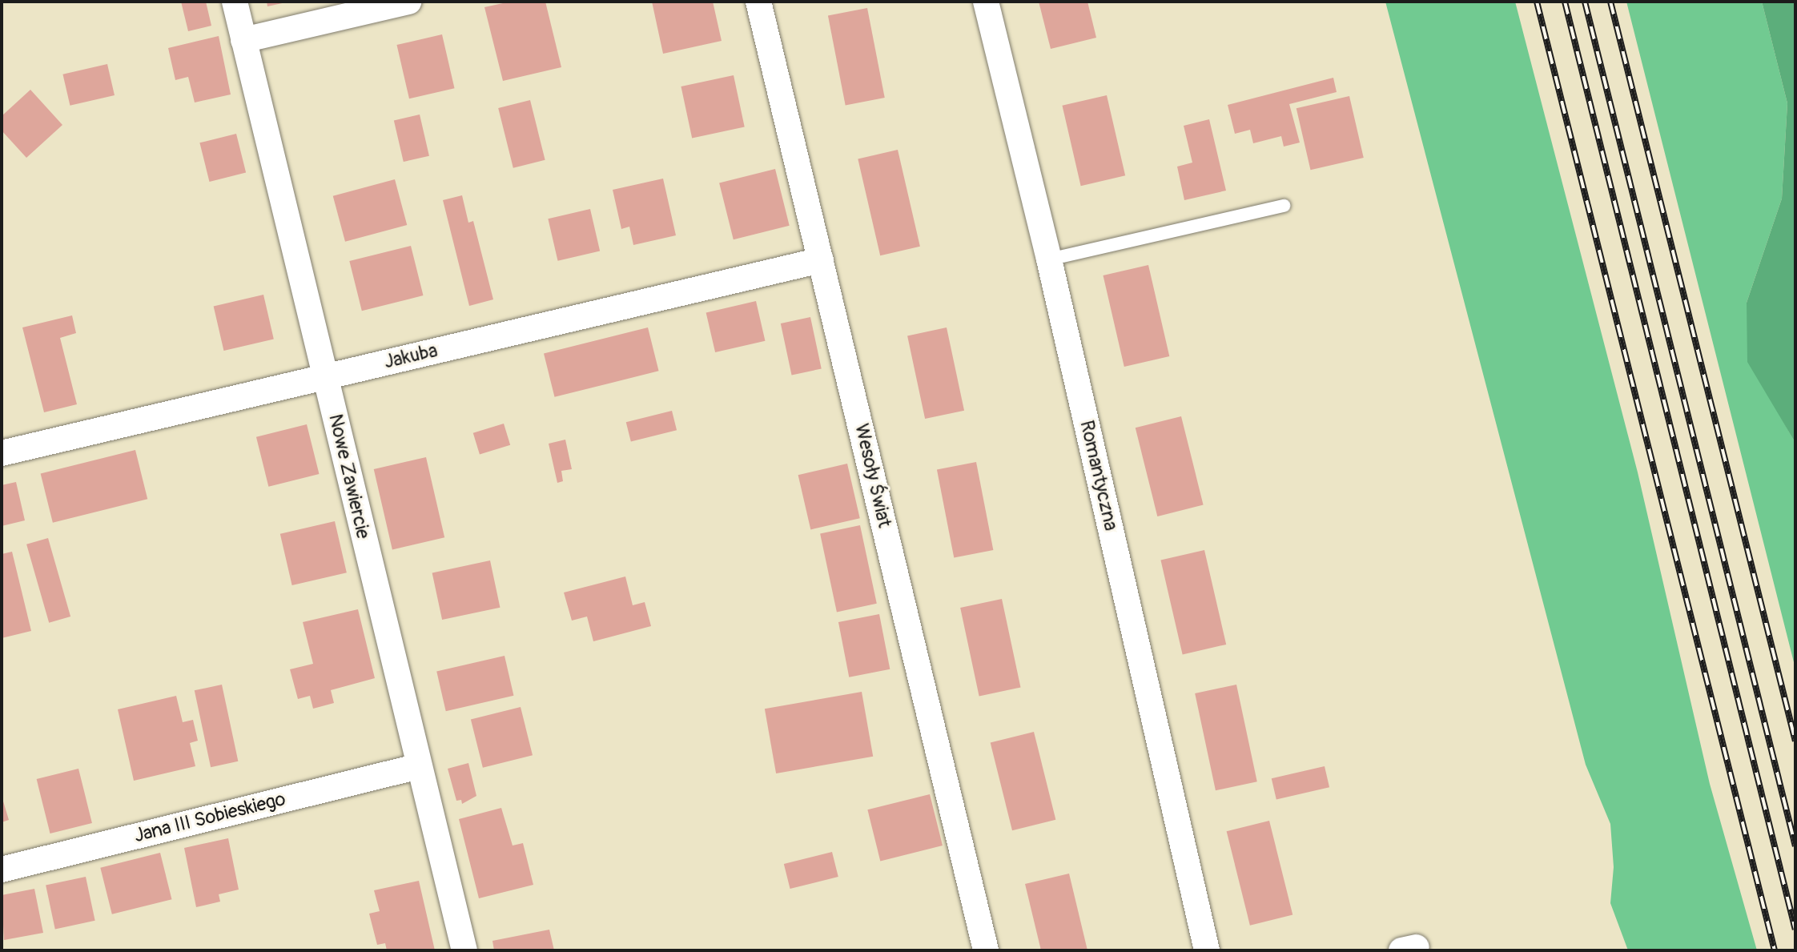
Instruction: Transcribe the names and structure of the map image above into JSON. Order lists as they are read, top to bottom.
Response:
{
  "streets": {
    "street": [
      "Jakuba",
      "Wesoły Świat",
      "Romantyczna",
      "Nowe Zawiercie",
      "Jana III Sobieskiego"
    ]
  },
  "crossings": [
    ["Jakuba", "Wesoły Świat"],
    ["Jakuba", "Nowe Zawiercie"],
    ["Nowe Zawiercie", "Jana III Sobieskiego"]
  ]
}
